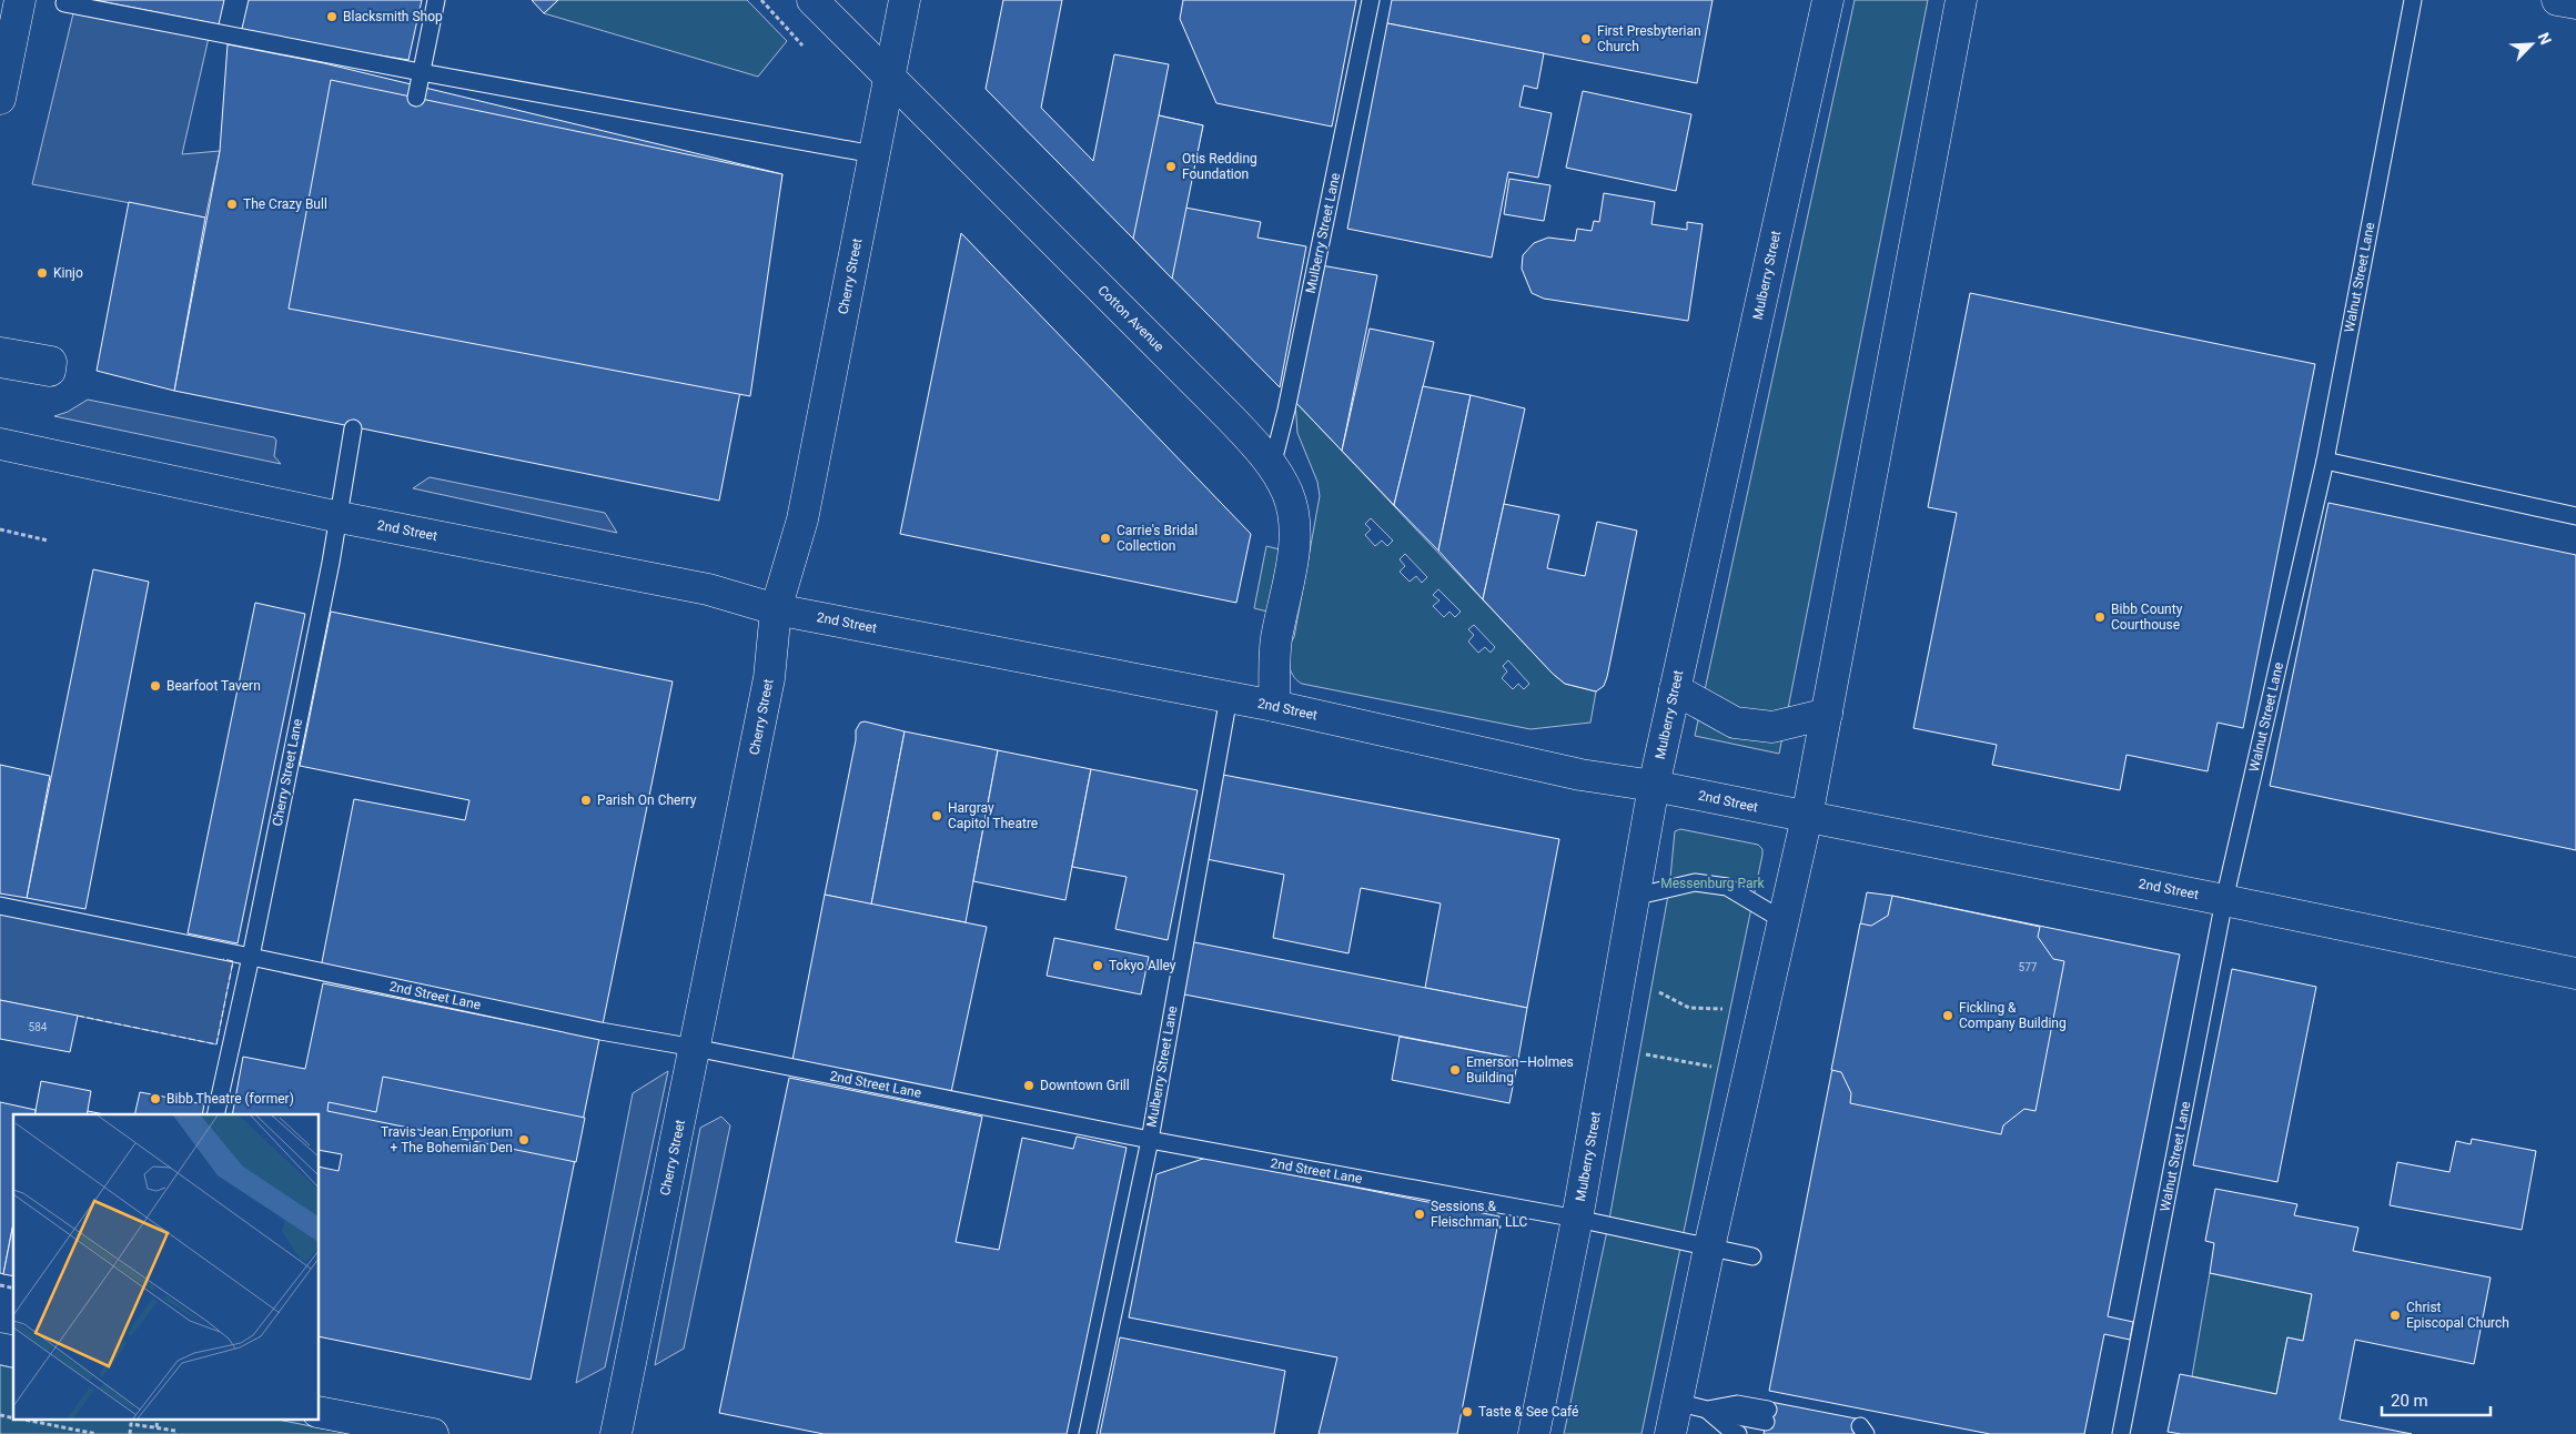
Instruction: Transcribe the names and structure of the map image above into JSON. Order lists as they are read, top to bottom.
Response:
{
  "streets": {
    "street": [
      "Mulberry Street",
      "Cherry Street",
      "Cotton Avenue",
      "2nd Street"
    ],
    "lane": [
      "Mulberry Street Lane",
      "Walnut Street Lane",
      "Cherry Street Lane",
      "2nd Street Lane"
    ]
  },
  "crossings": [
    ["Mulberry Street Lane", "Cotton Avenue"],
    ["Mulberry Street Lane", "2nd Street"],
    ["Mulberry Street Lane", "2nd Street Lane"],
    ["Mulberry Street", "2nd Street"],
    ["Mulberry Street", "2nd Street Lane"],
    ["Cherry Street", "Cotton Avenue"],
    ["Cherry Street", "2nd Street"],
    ["Cherry Street", "2nd Street Lane"],
    ["Walnut Street Lane", "2nd Street"],
    ["Cotton Avenue", "2nd Street"],
    ["2nd Street", "Cherry Street Lane"],
    ["Cherry Street Lane", "2nd Street Lane"]
  ],
  "parks": ["Messenburg Park"],
  "places": [
    "Blacksmith Shop",
    "First Presbyterian Church",
    "Otis Redding Foundation",
    "The Crazy Bull",
    "Kinjo",
    "Carrie's Bridal Collection",
    "Bibb County Courthouse",
    "Bearfoot Tavern",
    "Parish On Cherry",
    "Hargray Capitol Theatre",
    "Tokyo Alley",
    "Fickling & Company Building",
    "Emerson–Holmes Building",
    "Downtown Grill",
    "Bibb Theatre (former)",
    "Travis Jean Emporium + The Bohemian Den",
    "Sessions & Fleischman, LLC",
    "Christ Episcopal Church",
    "Taste & See Café"
  ],
  "house_numbers": ["577", "584"],
  "scale_bar": "20 m",
  "north": "top right"
}
